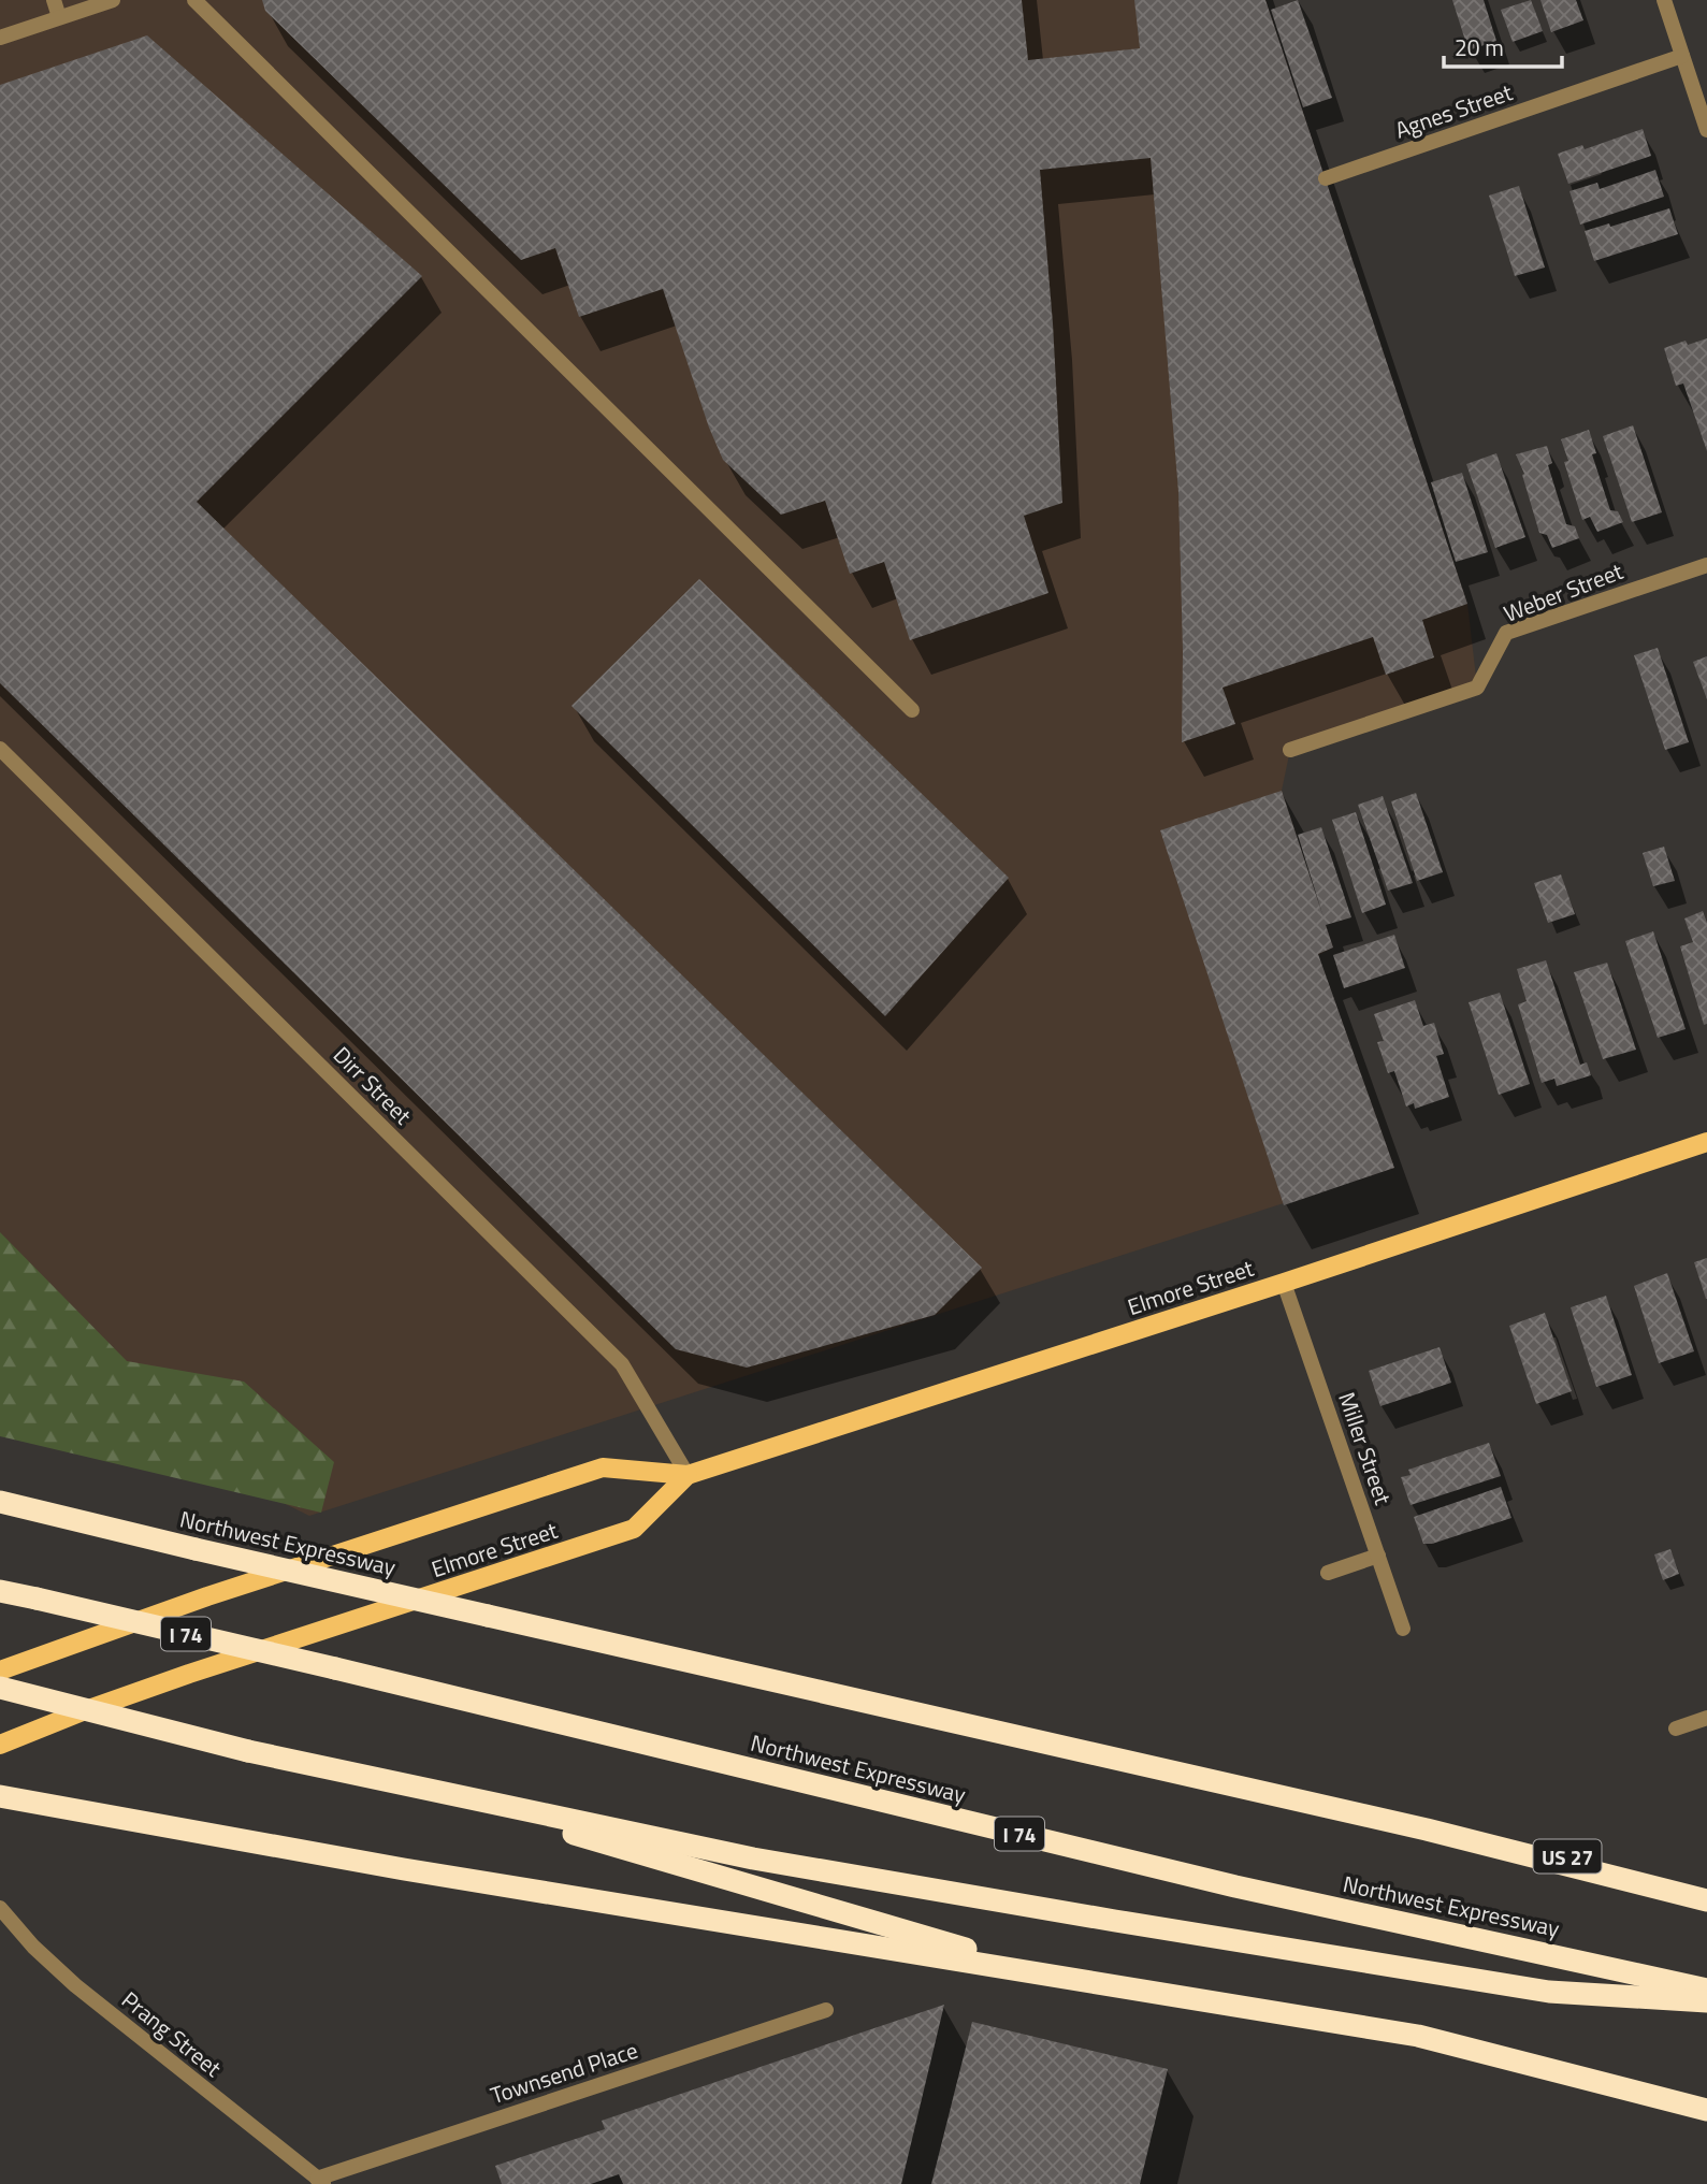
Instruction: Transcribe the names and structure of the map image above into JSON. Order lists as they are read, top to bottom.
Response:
{
  "streets": {
    "highway": ["Northwest Expressway", "I 74", "US 27"],
    "main road": ["Elmore Street"],
    "street": [
      "Agnes Street",
      "Weber Street",
      "Dirr Street",
      "Miller Street",
      "Prang Street",
      "Townsend Place"
    ]
  },
  "crossings": [
    ["Dirr Street", "Elmore Street"],
    ["Elmore Street", "Miller Street"],
    ["Northwest Expressway", "US 27"],
    ["Prang Street", "Townsend Place"]
  ],
  "scale_bar": "20 m"
}
